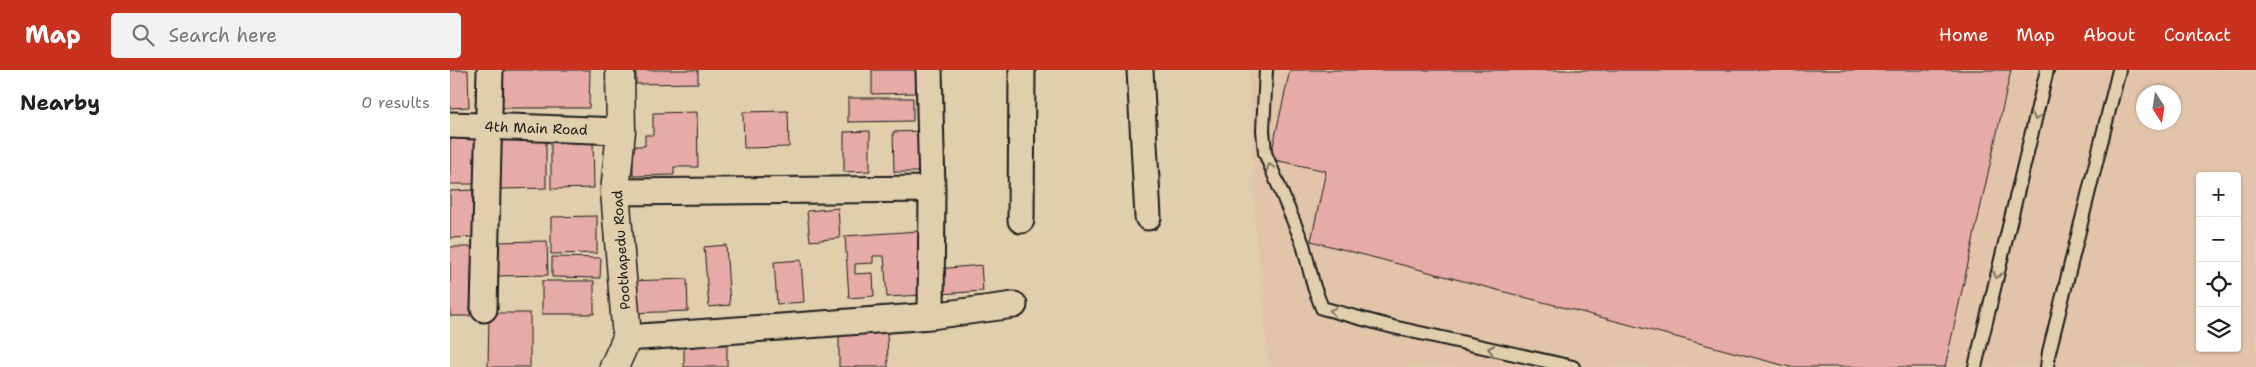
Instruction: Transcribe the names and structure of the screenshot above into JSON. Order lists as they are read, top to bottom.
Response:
{
  "streets": {
    "street": ["4th Main Road", "Poothapedu Road"]
  },
  "crossings": [
    ["4th Main Road", "Poothapedu Road"]
  ],
  "north": "bottom",
  "page": {
    "header": "Map",
    "search": "Search here",
    "nav": [
      "Home",
      "Map",
      "About",
      "Contact"
    ],
    "heading": ["Nearby", "0 results"],
    "map_buttons": ["+", "−"]
  }
}
